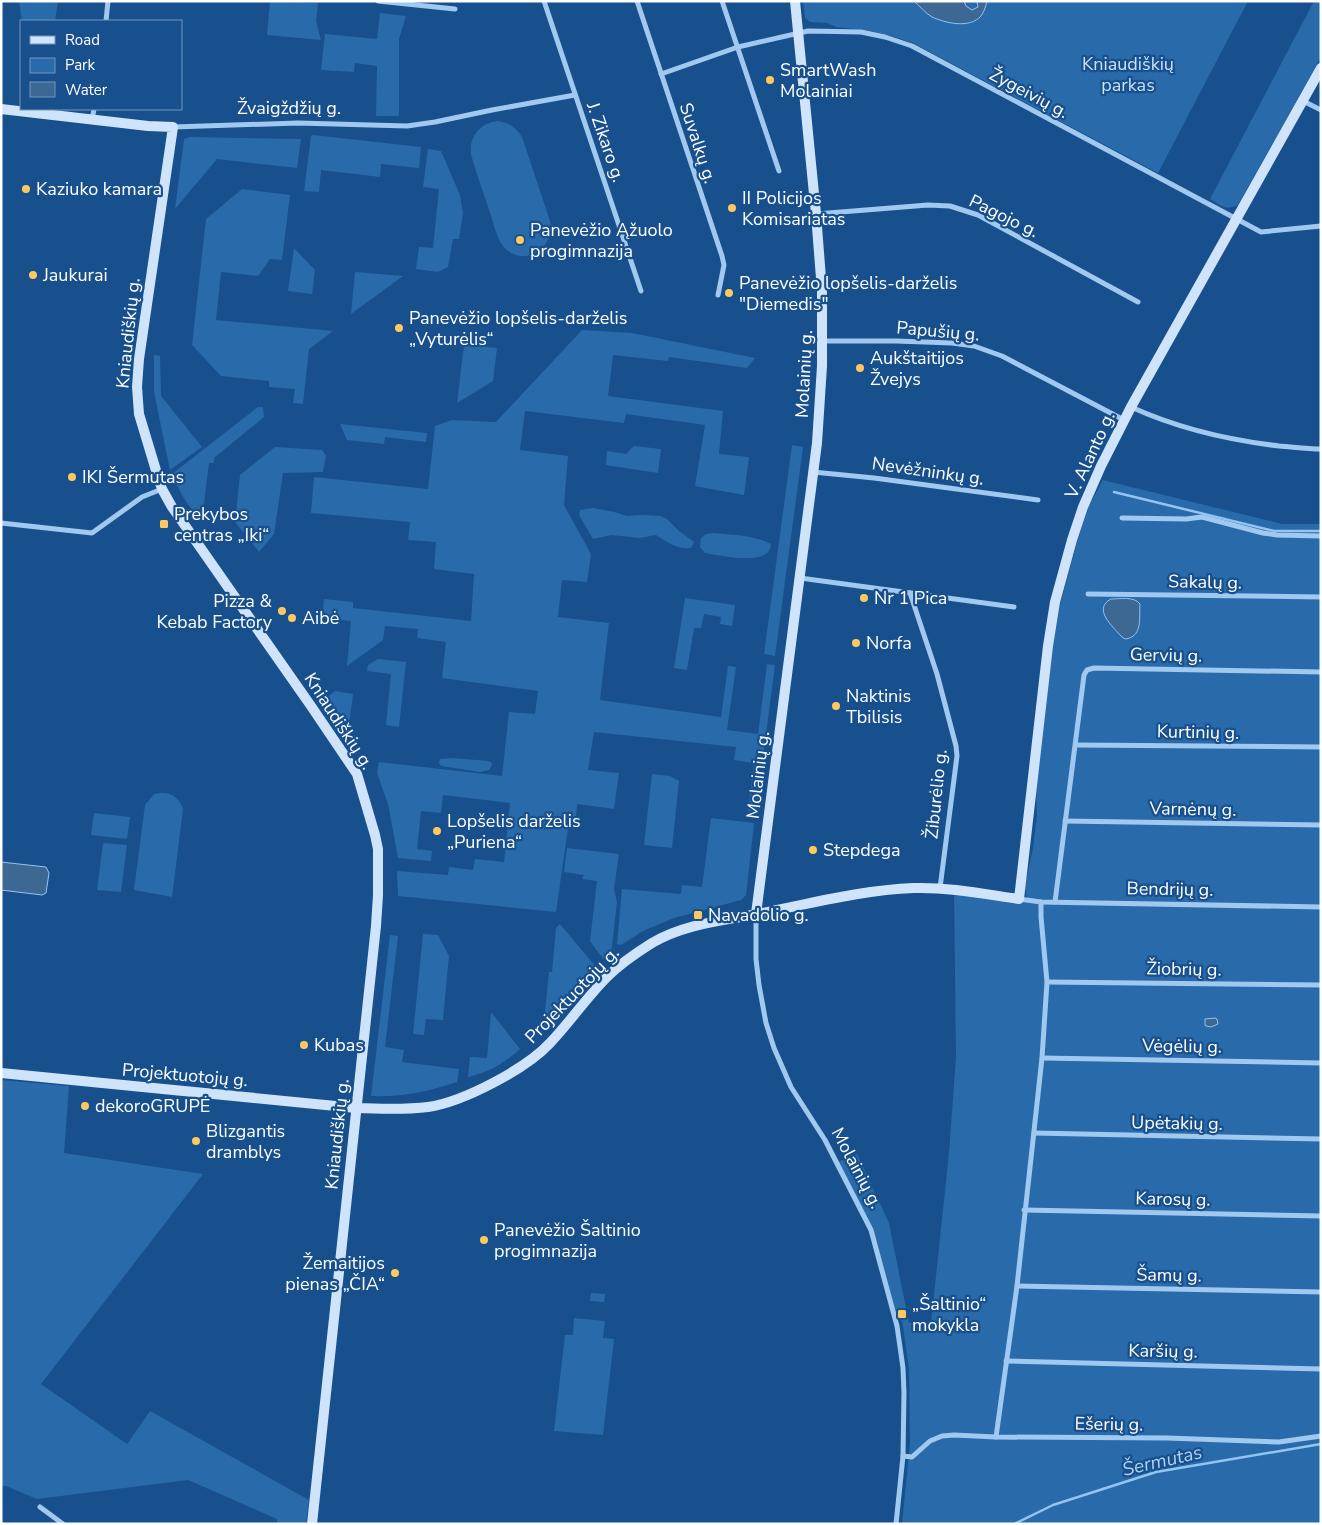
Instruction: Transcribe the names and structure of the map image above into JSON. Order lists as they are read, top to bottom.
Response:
{
  "streets": {
    "main road": [
      "Žvaigždžių g.",
      "Kniaudiškių g.",
      "Molainių g.",
      "V. Alanto g.",
      "Projektuotojų g."
    ],
    "street": [
      "Žygeivių g.",
      "J. Zikaro g.",
      "Suvalkų g.",
      "Pagojo g.",
      "Papušių g.",
      "Nevėžninkų g.",
      "Sakalų g.",
      "Gervių g.",
      "Kurtinių g.",
      "Žiburėlio g.",
      "Varnėnų g.",
      "Bendrijų g.",
      "Žiobrių g.",
      "Vėgėlių g.",
      "Upėtakių g.",
      "Karosų g.",
      "Šamų g.",
      "Karšių g.",
      "Ešerių g."
    ]
  },
  "crossings": [
    ["Žygeivių g.", "Suvalkų g."],
    ["Žygeivių g.", "Molainių g."],
    ["Žygeivių g.", "V. Alanto g."],
    ["Žvaigždžių g.", "J. Zikaro g."],
    ["Žvaigždžių g.", "Kniaudiškių g."],
    ["Pagojo g.", "Molainių g."],
    ["Papušių g.", "Molainių g."],
    ["Papušių g.", "V. Alanto g."],
    ["Kniaudiškių g.", "Projektuotojų g."],
    ["Molainių g.", "Nevėžninkų g."],
    ["Molainių g.", "Projektuotojų g."],
    ["Molainių g.", "Ešerių g."],
    ["V. Alanto g.", "Bendrijų g."],
    ["V. Alanto g.", "Projektuotojų g."],
    ["Gervių g.", "Kurtinių g."],
    ["Žiburėlio g.", "Projektuotojų g."],
    ["Bendrijų g.", "Projektuotojų g."]
  ],
  "water": ["Šermutas"],
  "parks": ["Kniaudiškių parkas"],
  "places": {
    "other": [
      "SmartWash Molainiai",
      "Kaziuko kamara",
      "II Policijos Komisariatas",
      "Panevėžio Ąžuolo progimnazija",
      "Jaukurai",
      "Panevėžio lopšelis-darželis \"Diemedis\"",
      "Panevėžio lopšelis-darželis „Vyturėlis“",
      "Aukštaitijos Žvejys",
      "IKI Šermutas",
      "Nr 1 Pica",
      "Pizza & Kebab Factory",
      "Aibė",
      "Norfa",
      "Naktinis Tbilisis",
      "Lopšelis darželis „Puriena“",
      "Stepdega",
      "Kubas",
      "dekoroGRUPĖ",
      "Blizgantis dramblys",
      "Panevėžio Šaltinio progimnazija",
      "Žemaitijos pienas „ČIA“"
    ],
    "transit": ["Prekybos centras „Iki“", "Navadolio g.", "„Šaltinio“ mokykla"]
  },
  "legend": ["Road", "Park", "Water"]
}
